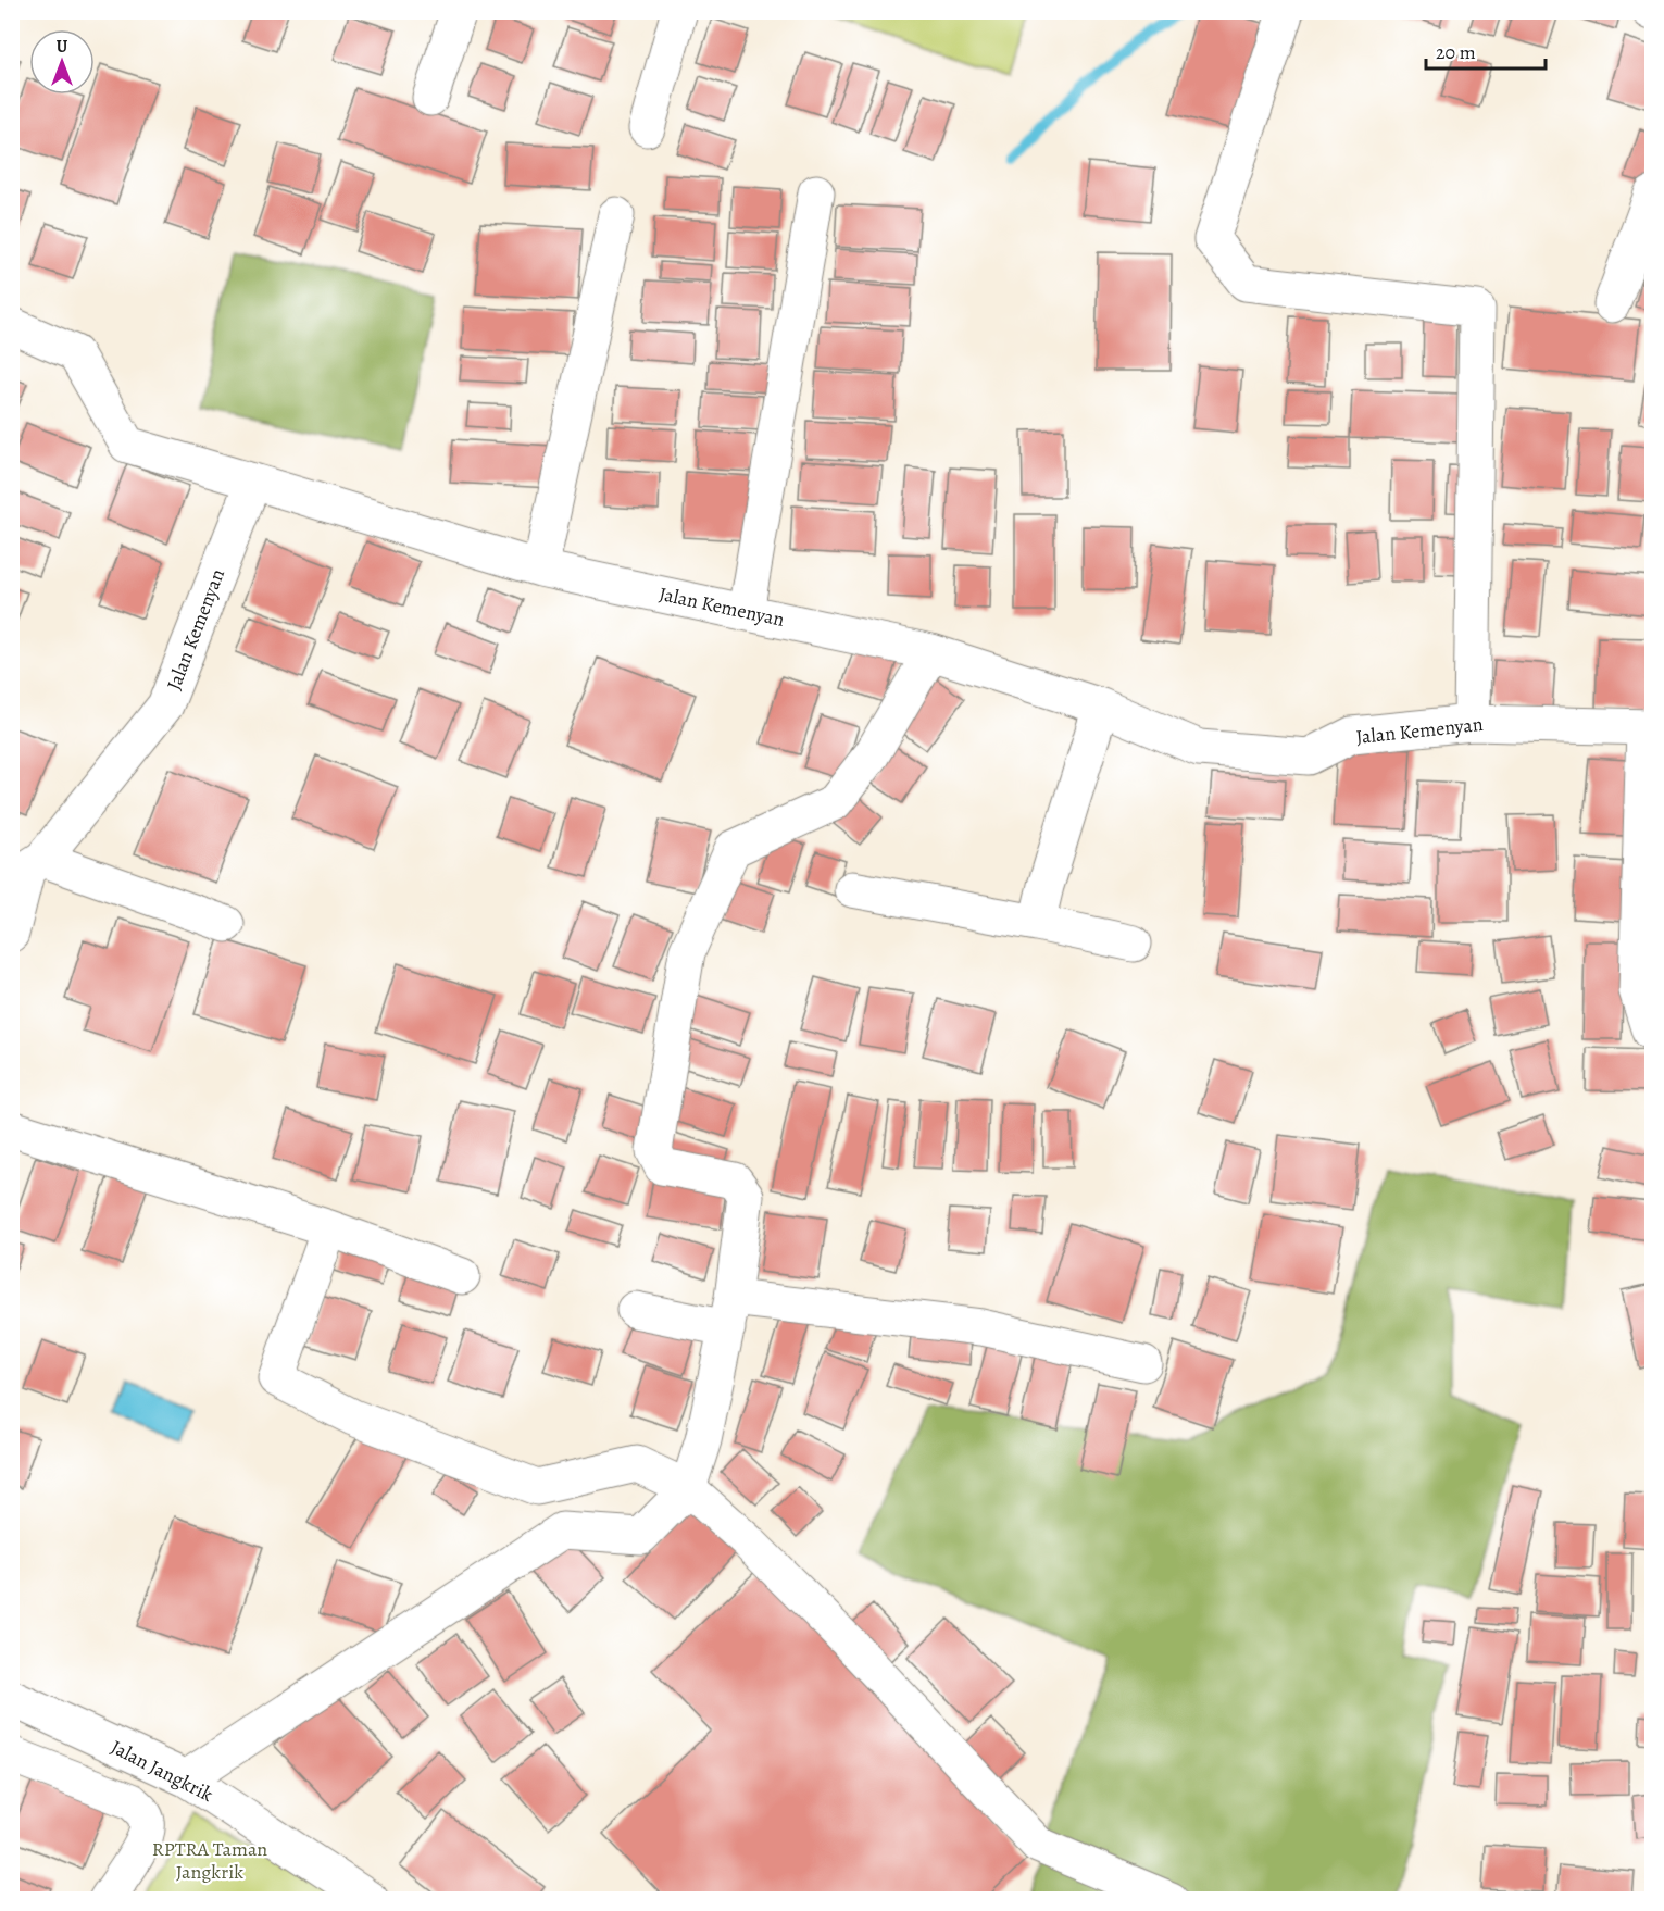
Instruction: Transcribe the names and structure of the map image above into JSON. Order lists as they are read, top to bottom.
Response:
{
  "streets": {
    "street": ["Jalan Kemenyan", "Jalan Jangkrik"]
  },
  "parks": ["RPTRA Taman Jangkrik"],
  "scale_bar": "20 m",
  "north": "top"
}
